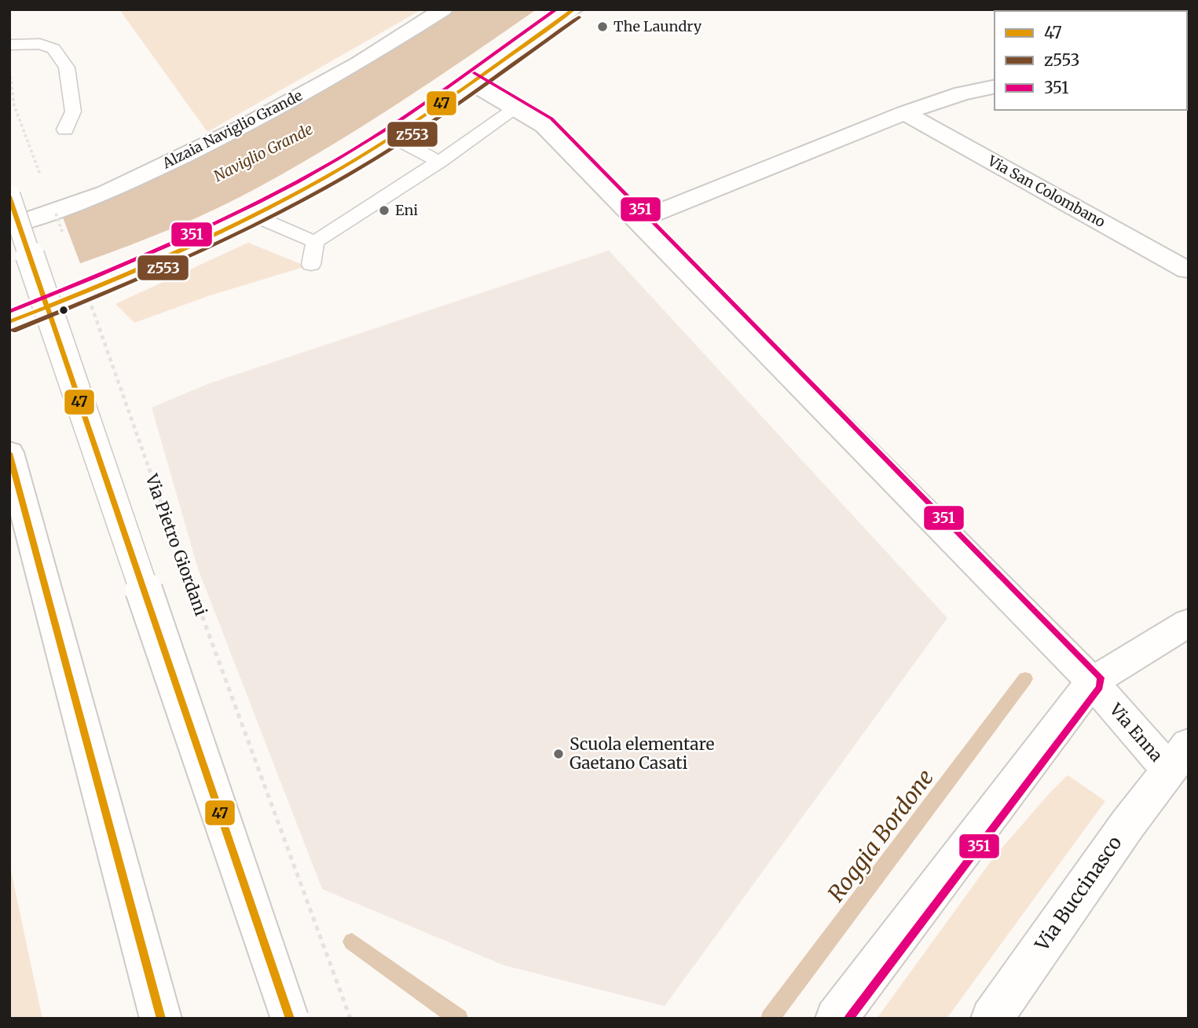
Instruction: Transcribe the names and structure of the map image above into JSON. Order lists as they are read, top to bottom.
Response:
{
  "streets": {
    "street": [
      "Alzaia Naviglio Grande",
      "Via San Colombano",
      "Via Enna",
      "Via Buccinasco"
    ],
    "path": ["Via Pietro Giordani"]
  },
  "crossings": [
    ["Via Enna", "Via Buccinasco"]
  ],
  "water": ["Naviglio Grande", "Roggia Bordone"],
  "places": ["The Laundry", "Eni", "Scuola elementare Gaetano Casati"],
  "lines": ["transit line 47", "transit line 351", "transit line z553"],
  "legend": ["47", "z553", "351"]
}
